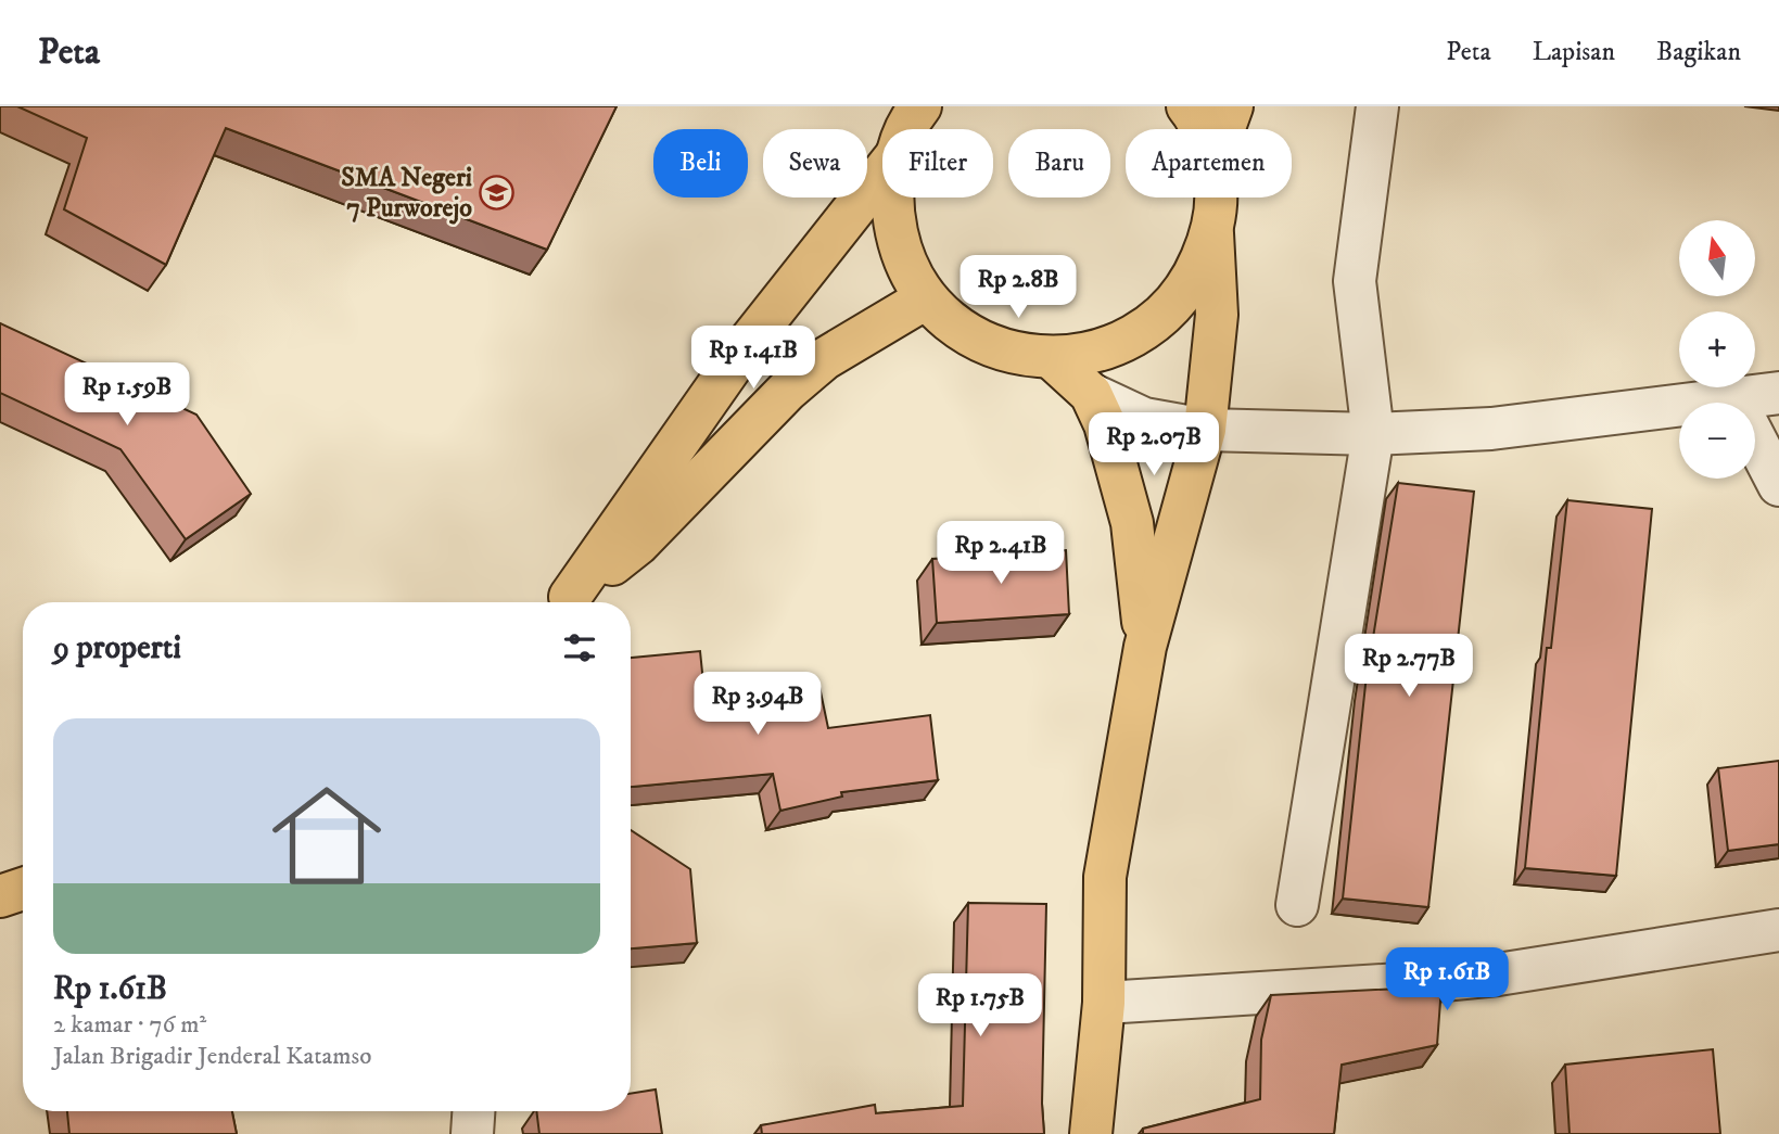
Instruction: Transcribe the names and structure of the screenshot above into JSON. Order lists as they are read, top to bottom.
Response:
{
  "places": {
    "school or university": ["SMA Negeri 7 Purworejo"]
  },
  "north": "top",
  "page": {
    "header": "Peta",
    "nav": ["Peta", "Lapisan", "Bagikan"],
    "chip": [
      "Beli",
      "Sewa",
      "Filter",
      "Baru",
      "Apartemen"
    ],
    "map_buttons": ["+", "−"],
    "price": [
      "Rp 2.8B",
      "Rp 1.41B",
      "Rp 1.59B",
      "Rp 2.07B",
      "Rp 2.41B",
      "Rp 2.77B",
      "Rp 3.94B",
      "Rp 1.61B",
      "Rp 1.75B"
    ],
    "heading": "9 properti",
    "list": [
      {
        "name": "Rp 1.61B",
        "note": "2 kamar · 76 m² · Jalan Brigadir Jenderal Katamso"
      }
    ]
  }
}
